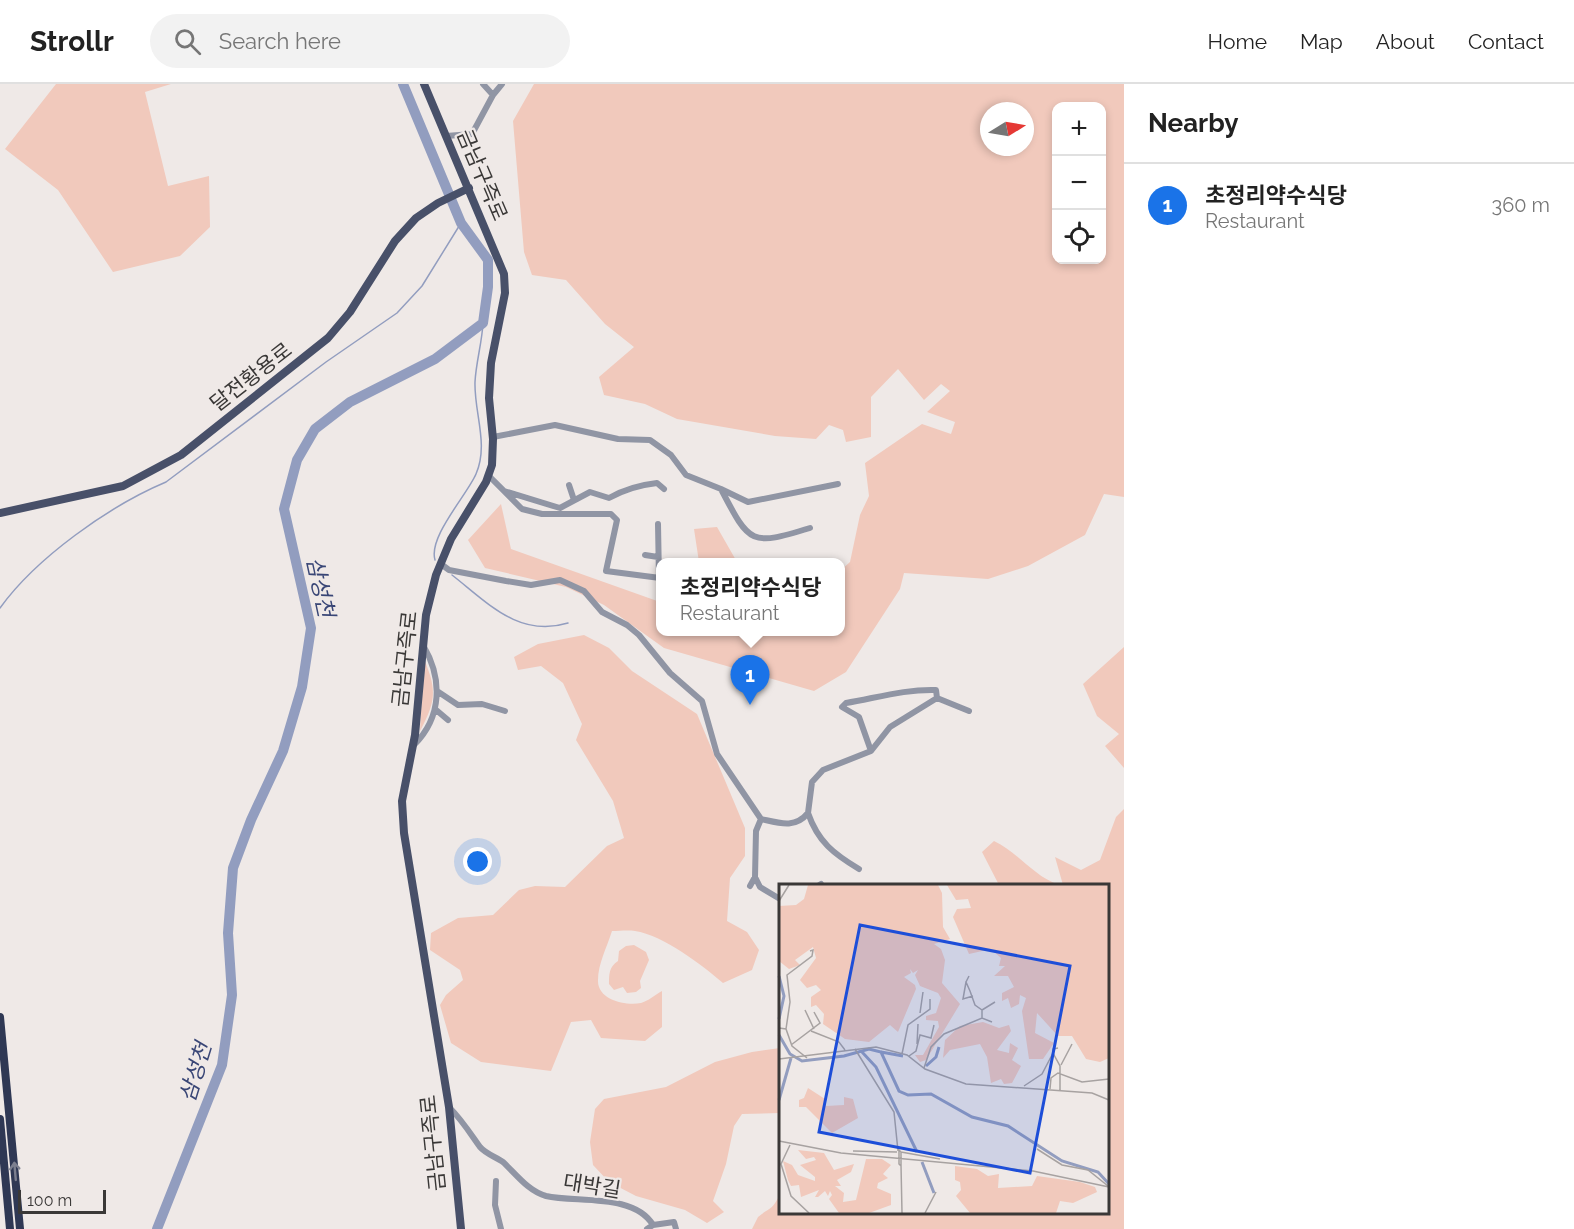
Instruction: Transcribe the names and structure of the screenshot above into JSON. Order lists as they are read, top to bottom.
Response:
{
  "streets": {
    "main road": ["금남구즉로", "달전황용로"],
    "street": ["대박길"]
  },
  "crossings": [
    ["금남구즉로", "달전황용로"],
    ["금남구즉로", "대박길"]
  ],
  "water": ["삼성천"],
  "scale_bar": "100 m",
  "north": "right",
  "page": {
    "header": "Strollr",
    "search": "Search here",
    "nav": [
      "Home",
      "Map",
      "About",
      "Contact"
    ],
    "heading": "Nearby",
    "map_buttons": ["+", "−"],
    "list": [
      {
        "mark": "1",
        "name": "초정리약수식당",
        "note": "Restaurant",
        "value": "360 m"
      }
    ],
    "popup": ["초정리약수식당", "Restaurant"],
    "pins": "1",
    "scale": "100 m"
  }
}
